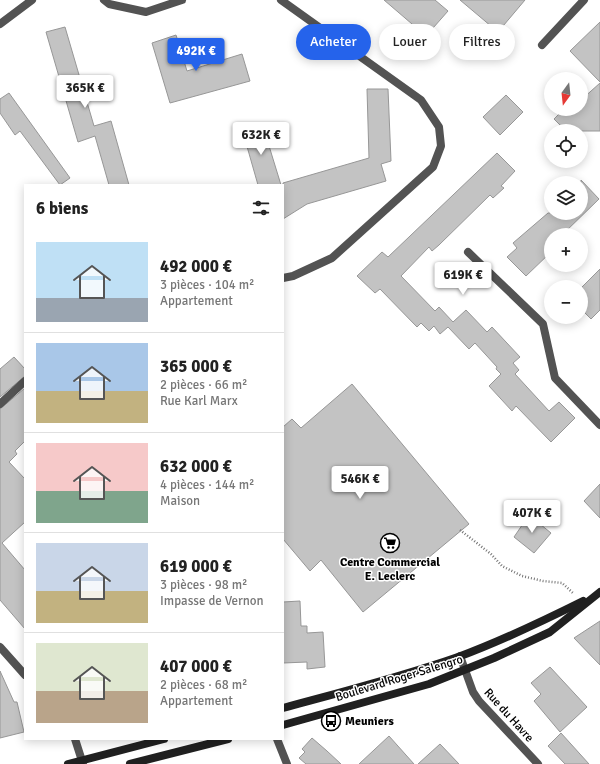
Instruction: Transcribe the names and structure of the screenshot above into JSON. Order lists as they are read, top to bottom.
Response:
{
  "streets": {
    "main road": ["Boulevard Roger Salengro"],
    "street": ["Rue du Havre"]
  },
  "crossings": [
    ["Boulevard Roger Salengro", "Rue du Havre"]
  ],
  "places": {
    "supermarket": ["Centre Commercial E. Leclerc"],
    "bus stop": ["Meuniers"]
  },
  "north": "bottom",
  "page": {
    "chip": ["Acheter", "Louer", "Filtres"],
    "price": [
      "492K €",
      "365K €",
      "632K €",
      "619K €",
      "546K €",
      "407K €"
    ],
    "map_buttons": ["+", "−"],
    "heading": "6 biens",
    "list": [
      {
        "name": "492 000 €",
        "note": "3 pièces · 104 m² · Appartement"
      },
      {
        "name": "365 000 €",
        "note": "2 pièces · 66 m² · Rue Karl Marx"
      },
      {
        "name": "632 000 €",
        "note": "4 pièces · 144 m² · Maison"
      },
      {
        "name": "619 000 €",
        "note": "3 pièces · 98 m² · Impasse de Vernon"
      },
      {
        "name": "407 000 €",
        "note": "2 pièces · 68 m² · Appartement"
      }
    ]
  }
}
